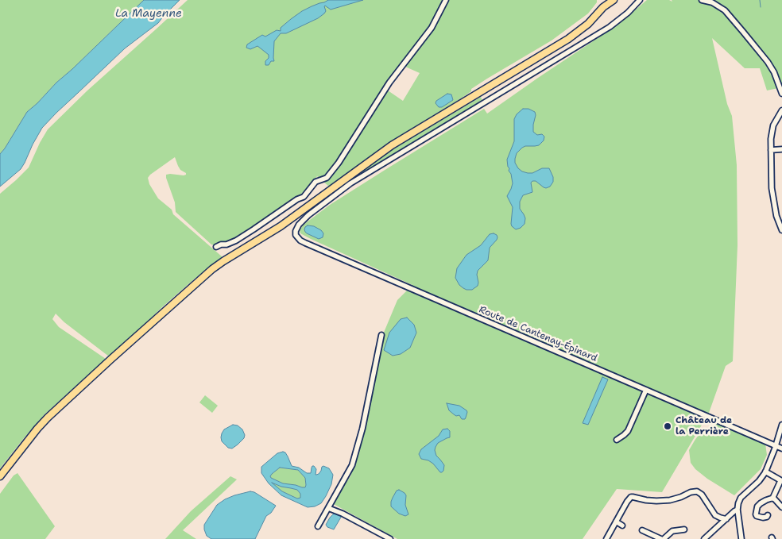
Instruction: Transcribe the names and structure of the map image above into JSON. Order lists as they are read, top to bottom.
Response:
{
  "streets": {
    "street": ["Route de Cantenay-Épinard"]
  },
  "water": ["La Mayenne"],
  "places": ["Château de la Perrière"]
}
